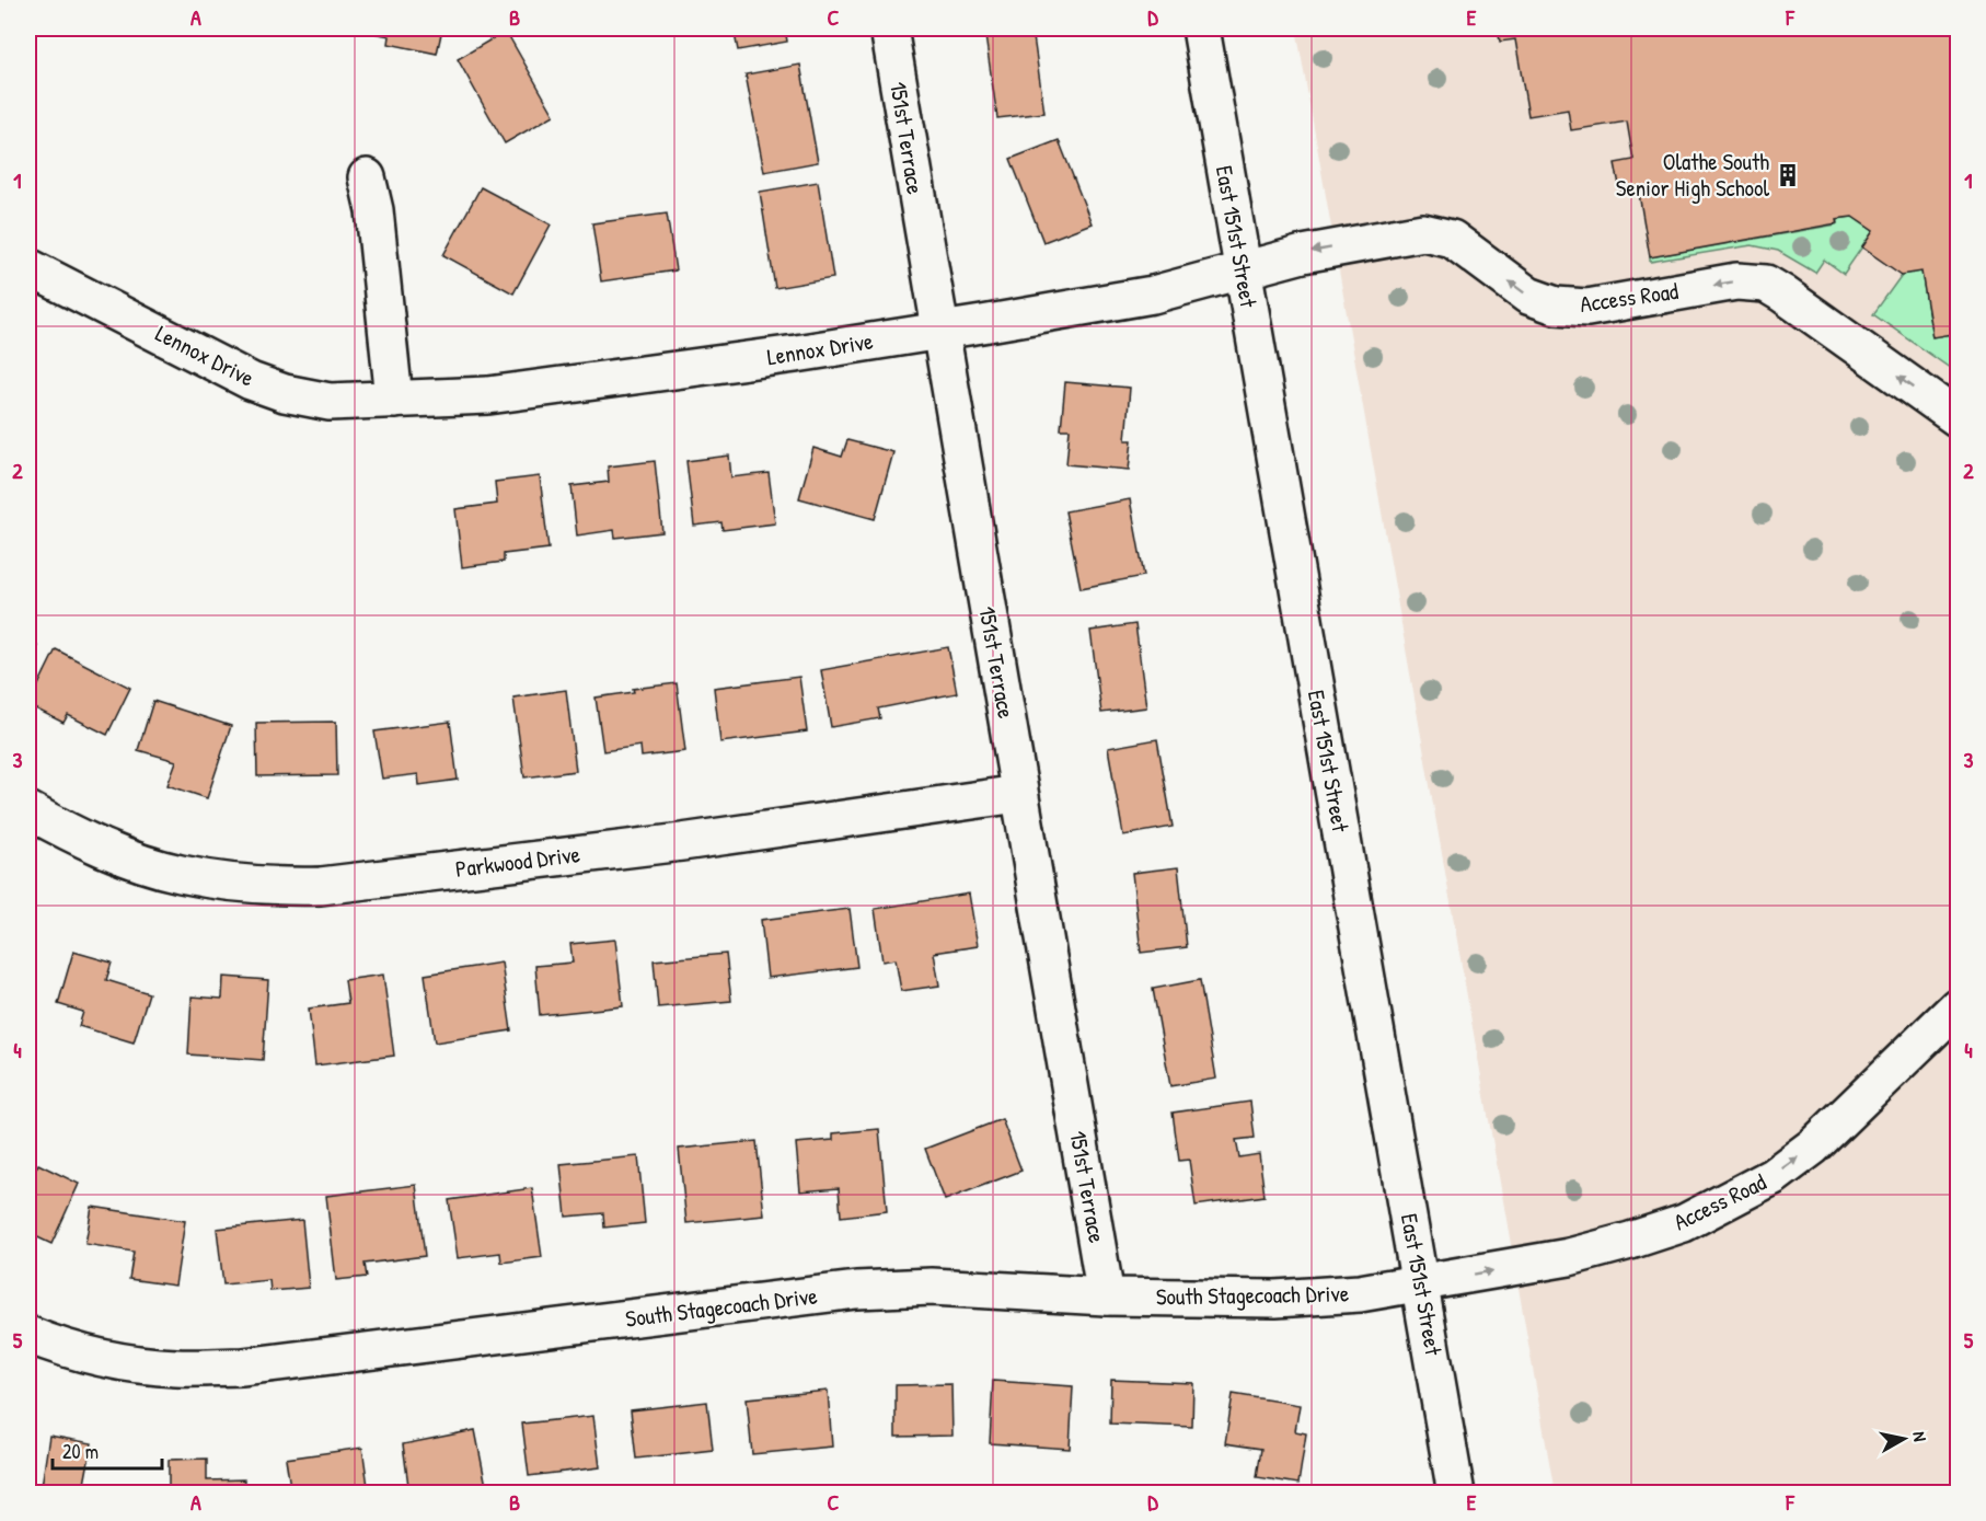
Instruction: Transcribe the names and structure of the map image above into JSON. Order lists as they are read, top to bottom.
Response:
{
  "streets": {
    "street": [
      "151st Terrace",
      "East 151st Street",
      "Access Road",
      "Lennox Drive",
      "Parkwood Drive",
      "South Stagecoach Drive"
    ]
  },
  "crossings": [
    ["151st Terrace", "Lennox Drive"],
    ["151st Terrace", "Parkwood Drive"],
    ["151st Terrace", "South Stagecoach Drive"],
    ["East 151st Street", "Access Road"],
    ["East 151st Street", "Lennox Drive"],
    ["East 151st Street", "South Stagecoach Drive"],
    ["Access Road", "Lennox Drive"],
    ["Access Road", "South Stagecoach Drive"]
  ],
  "places": {
    "building": ["Olathe South Senior High School"]
  },
  "scale_bar": "20 m",
  "north": "right",
  "grid": {
    "columns": [
      "A",
      "B",
      "C",
      "D",
      "E",
      "F"
    ],
    "rows": [
      "1",
      "2",
      "3",
      "4",
      "5"
    ]
  }
}
